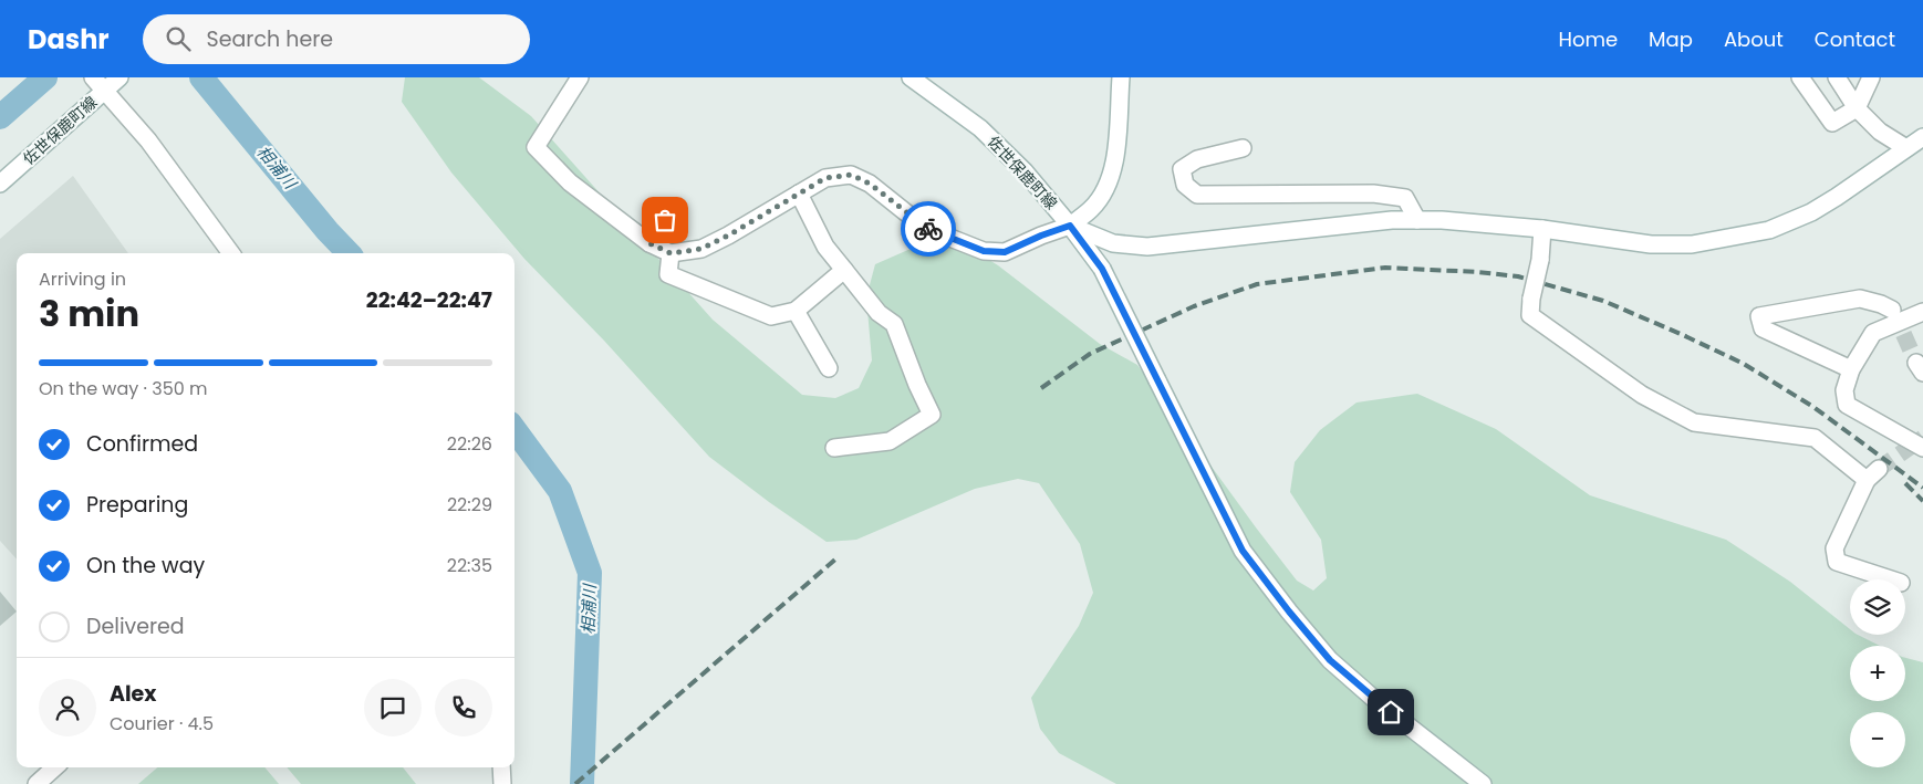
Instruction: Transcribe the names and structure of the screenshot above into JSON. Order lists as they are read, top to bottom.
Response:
{
  "streets": {
    "street": ["佐世保鹿町線"]
  },
  "water": ["相浦川"],
  "page": {
    "header": "Dashr",
    "search": "Search here",
    "nav": [
      "Home",
      "Map",
      "About",
      "Contact"
    ],
    "heading": ["3 min", "Arriving in", "22:42–22:47"],
    "panel": ["Alex", "Courier · 4.5"],
    "bar": "On the way · 350 m",
    "list": [
      ["Confirmed", "22:26"],
      ["Preparing", "22:29"],
      ["On the way", "22:35"],
      "Delivered"
    ],
    "map_buttons": ["+", "−"]
  }
}
